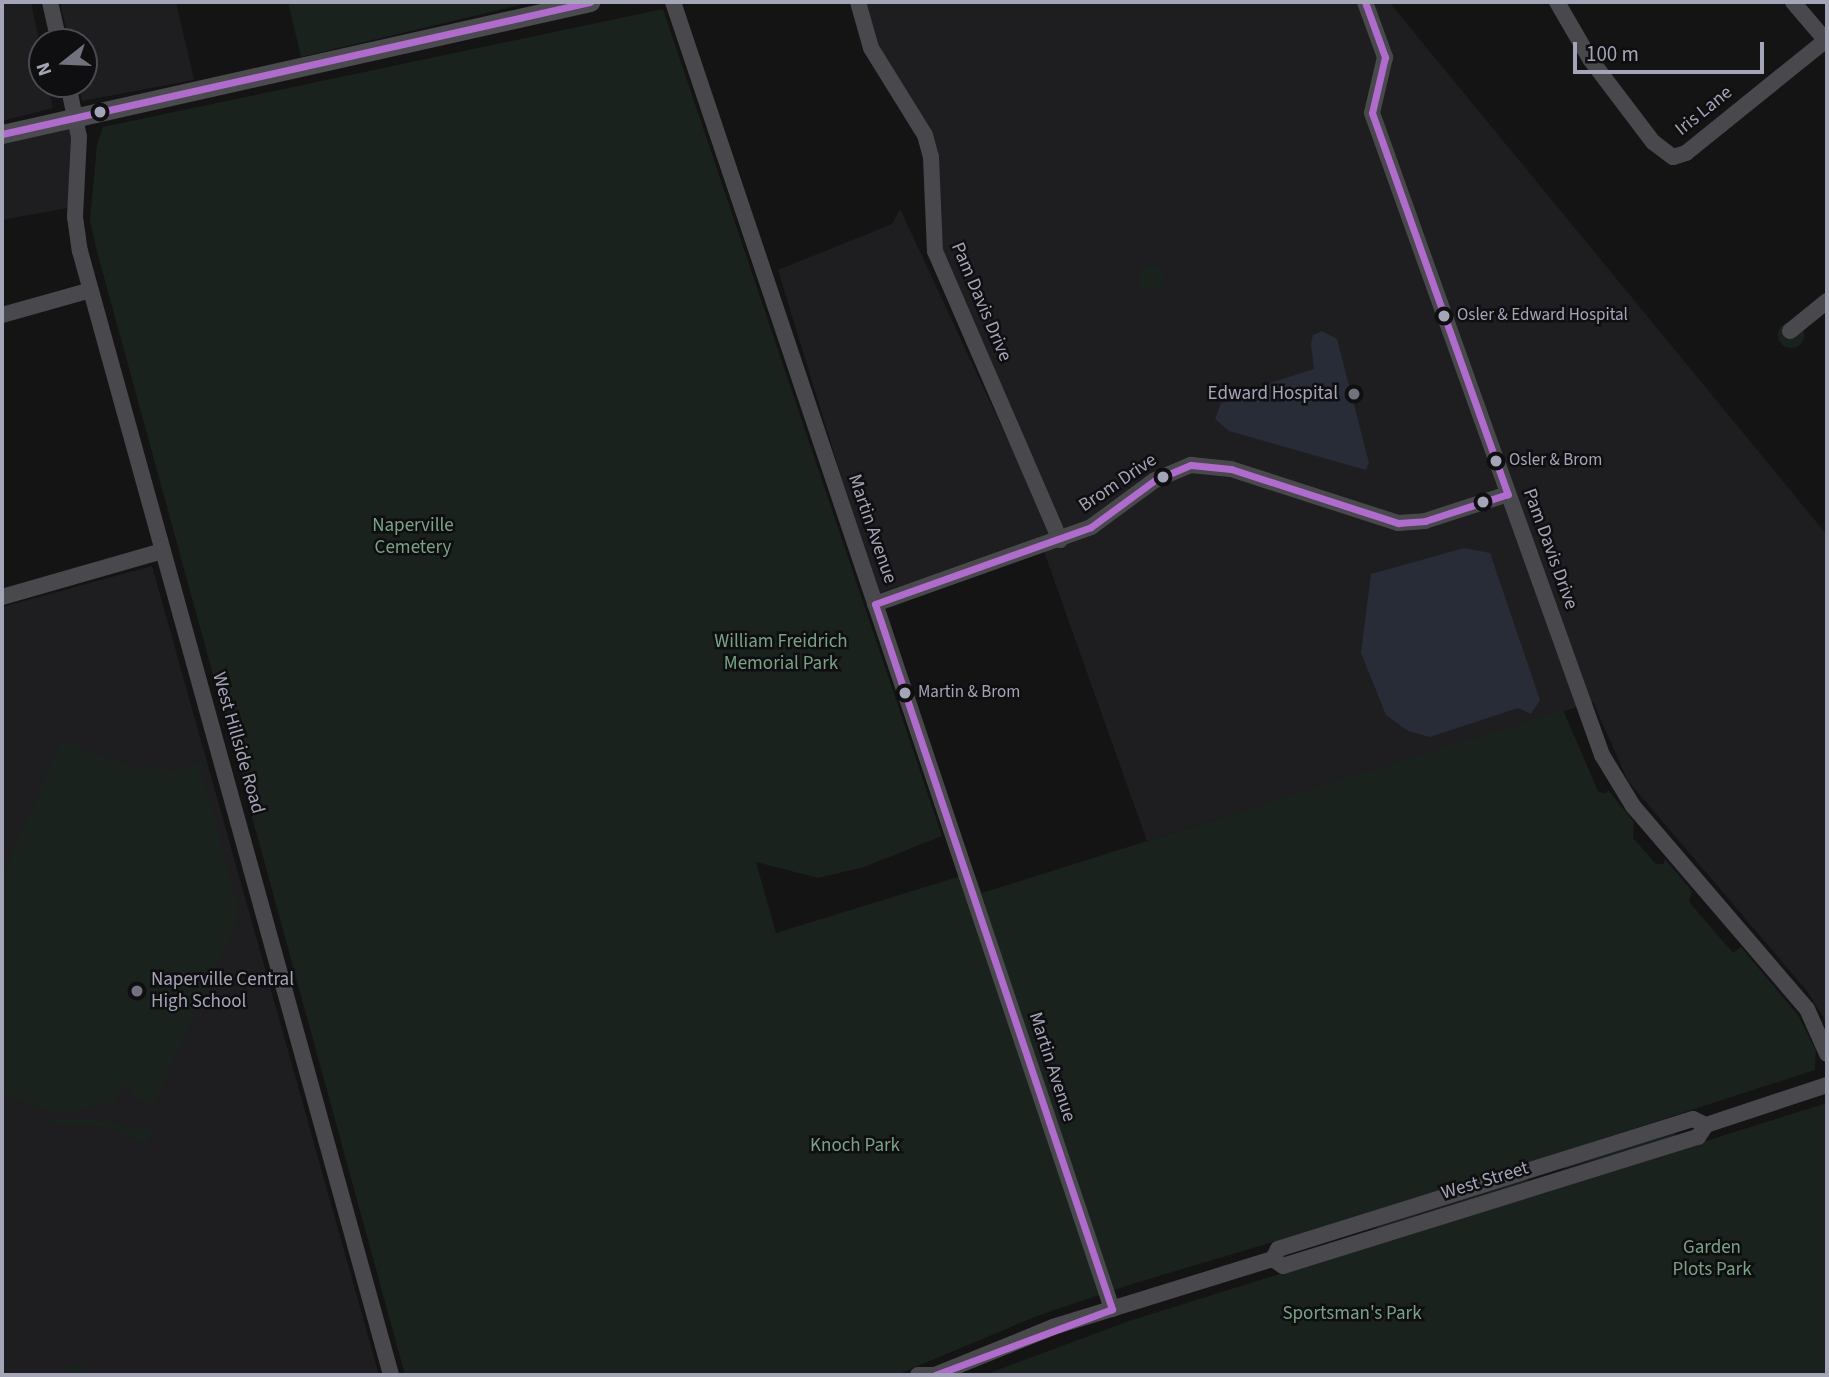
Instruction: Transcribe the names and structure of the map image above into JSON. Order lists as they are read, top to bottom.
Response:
{
  "streets": {
    "street": [
      "Iris Lane",
      "Pam Davis Drive",
      "Brom Drive",
      "Martin Avenue",
      "West Hillside Road",
      "West Street"
    ]
  },
  "crossings": [
    ["Pam Davis Drive", "Brom Drive"],
    ["Brom Drive", "Martin Avenue"],
    ["Martin Avenue", "West Street"]
  ],
  "parks": [
    "Naperville Cemetery",
    "William Freidrich Memorial Park",
    "Knoch Park",
    "Garden Plots Park",
    "Sportsman's Park"
  ],
  "places": [
    "Osler & Edward Hospital",
    "Edward Hospital",
    "Osler & Brom",
    "Martin & Brom",
    "Naperville Central High School"
  ],
  "scale_bar": "100 m",
  "north": "left"
}
